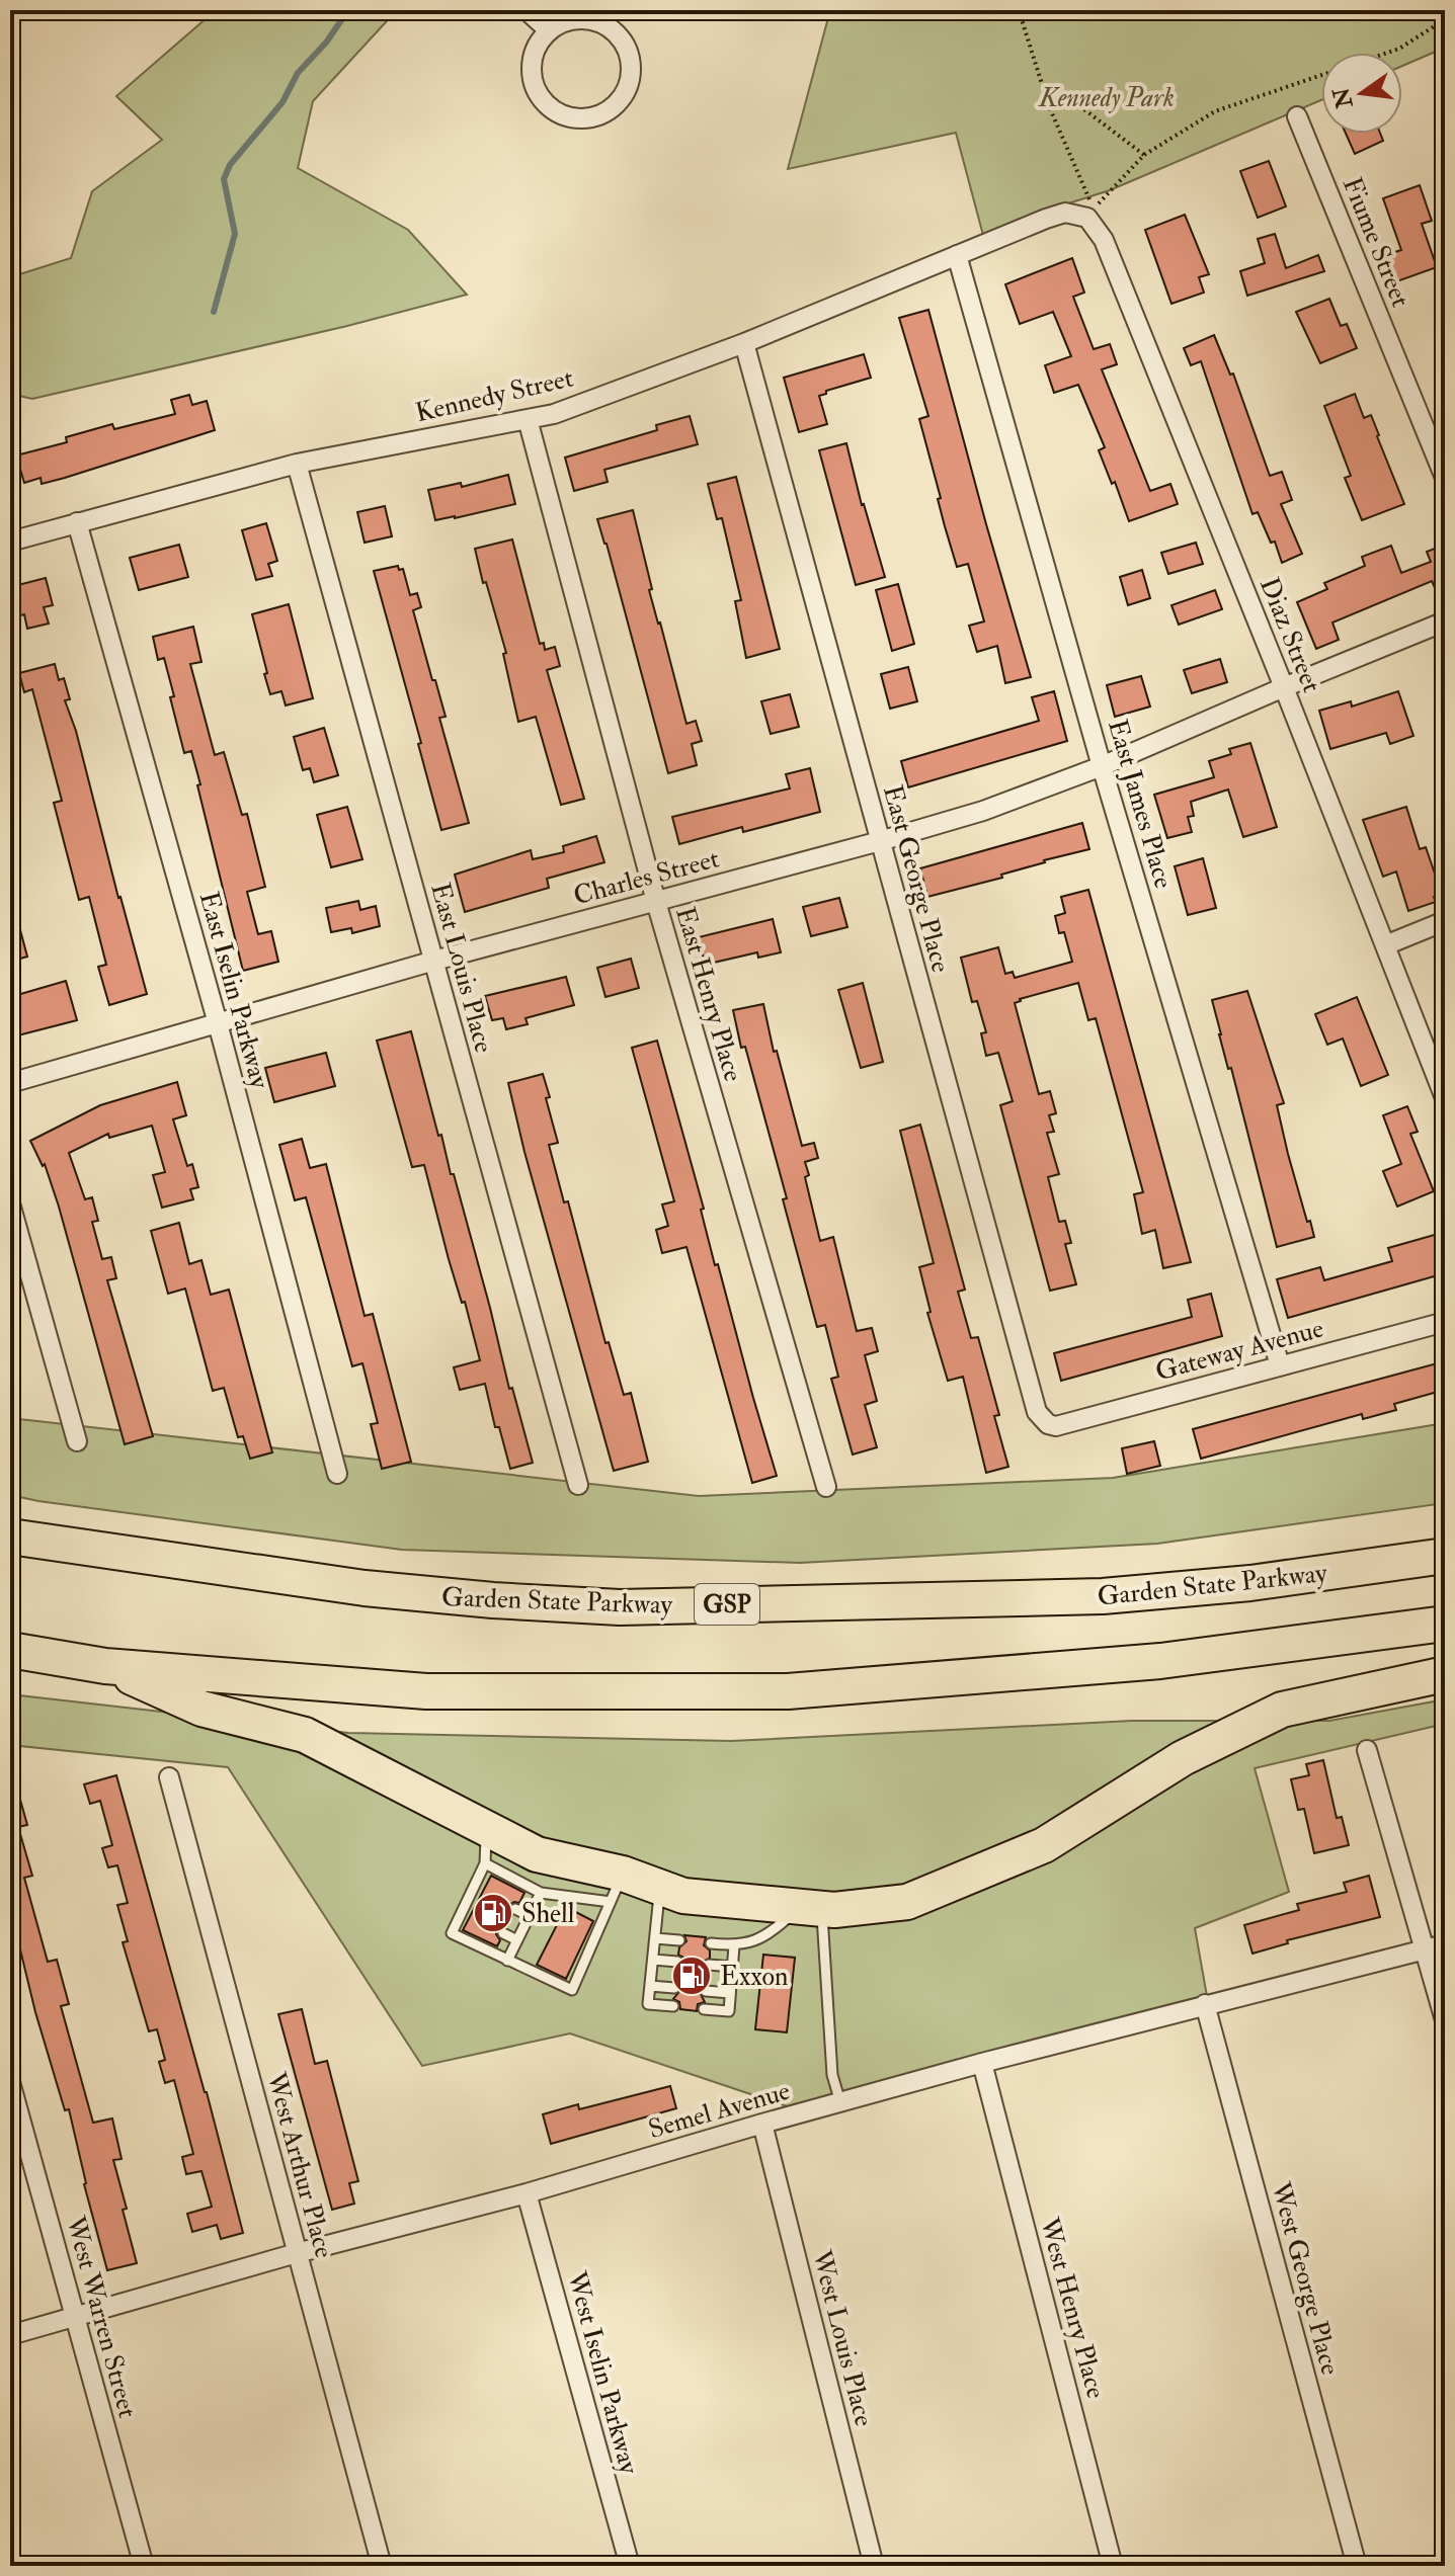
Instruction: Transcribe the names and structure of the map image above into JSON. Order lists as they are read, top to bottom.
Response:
{
  "streets": {
    "highway": ["Garden State Parkway", "GSP"],
    "street": [
      "Fiume Street",
      "Kennedy Street",
      "Diaz Street",
      "East James Place",
      "Charles Street",
      "East George Place",
      "East Louis Place",
      "East Iselin Parkway",
      "East Henry Place",
      "Gateway Avenue",
      "Semel Avenue",
      "West Arthur Place",
      "West George Place",
      "West Henry Place",
      "West Warren Street",
      "West Louis Place",
      "West Iselin Parkway"
    ]
  },
  "crossings": [
    ["Kennedy Street", "Diaz Street"],
    ["Kennedy Street", "East James Place"],
    ["Kennedy Street", "East George Place"],
    ["Kennedy Street", "East Louis Place"],
    ["Kennedy Street", "East Iselin Parkway"],
    ["Kennedy Street", "East Henry Place"],
    ["Diaz Street", "Charles Street"],
    ["East James Place", "Charles Street"],
    ["East James Place", "Gateway Avenue"],
    ["Charles Street", "East George Place"],
    ["Charles Street", "East Louis Place"],
    ["Charles Street", "East Iselin Parkway"],
    ["Charles Street", "East Henry Place"],
    ["East George Place", "Gateway Avenue"],
    ["Semel Avenue", "West Arthur Place"],
    ["Semel Avenue", "West George Place"],
    ["Semel Avenue", "West Henry Place"],
    ["Semel Avenue", "West Warren Street"],
    ["Semel Avenue", "West Louis Place"],
    ["Semel Avenue", "West Iselin Parkway"]
  ],
  "parks": ["Kennedy Park"],
  "places": {
    "fuel station": ["Shell", "Exxon"]
  },
  "north": "left"
}
